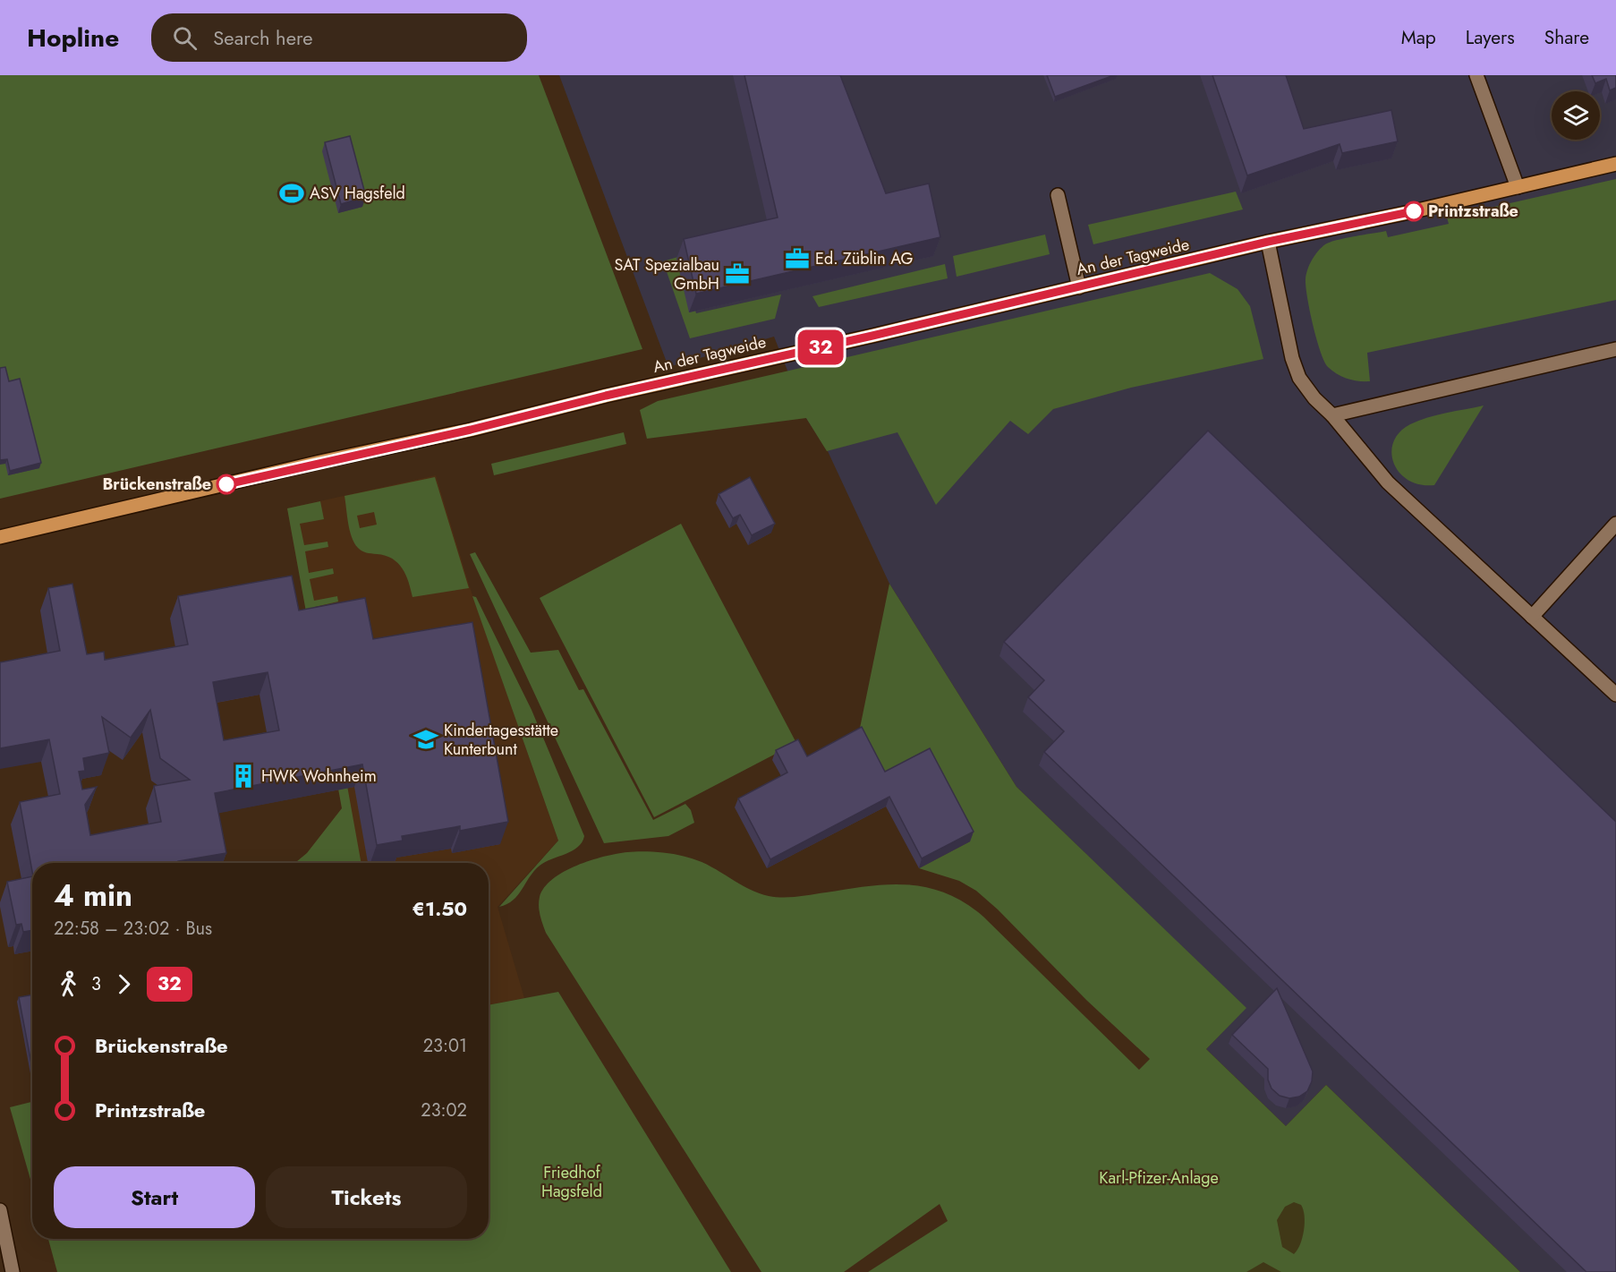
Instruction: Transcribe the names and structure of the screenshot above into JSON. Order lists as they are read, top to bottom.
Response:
{
  "streets": {
    "main road": ["An der Tagweide"]
  },
  "parks": ["Friedhof Hagsfeld", "Karl-Pfizer-Anlage"],
  "places": {
    "sports": ["ASV Hagsfeld"],
    "other": ["Printzstraße", "Brückenstraße"],
    "office": ["Ed. Züblin AG", "SAT Spezialbau GmbH"],
    "school or university": ["Kindertagesstätte Kunterbunt"],
    "building": ["HWK Wohnheim"]
  },
  "lines": ["bus line 32"],
  "page": {
    "header": "Hopline",
    "search": "Search here",
    "nav": ["Map", "Layers", "Share"],
    "on_map": "32",
    "heading": ["4 min", "22:58 – 23:02 · Bus", "€1.50"],
    "legs": ["3", "32"],
    "list": [
      {
        "name": "Brückenstraße",
        "value": "23:01"
      },
      {
        "name": "Printzstraße",
        "value": "23:02"
      }
    ],
    "buttons": ["Start", "Tickets"]
  }
}
